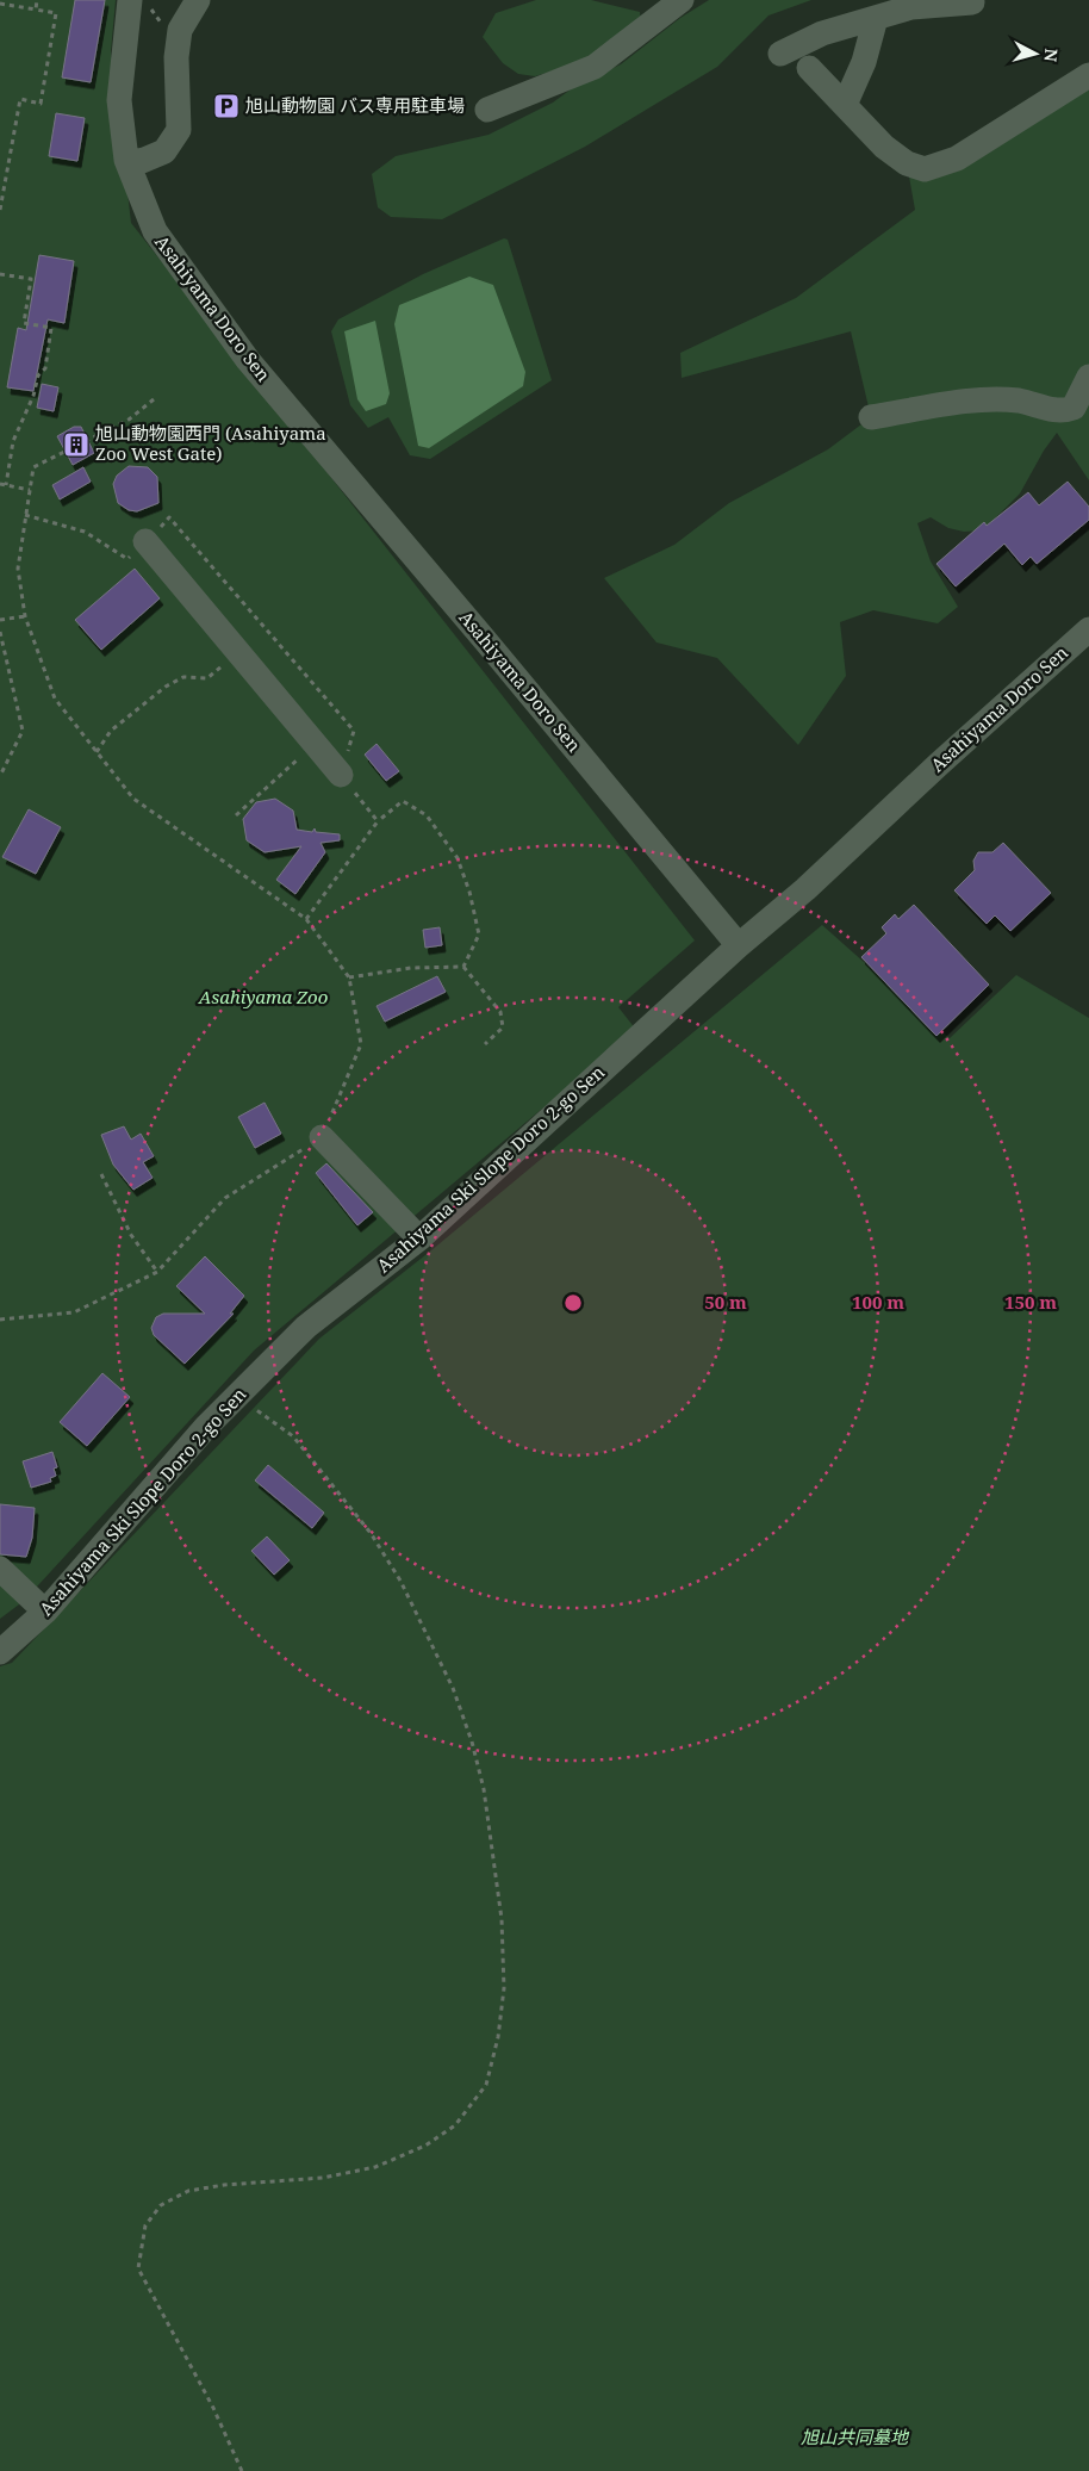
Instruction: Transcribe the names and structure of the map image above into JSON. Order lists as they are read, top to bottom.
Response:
{
  "streets": {
    "street": ["Asahiyama Doro Sen", "Asahiyama Ski Slope Doro 2-go Sen"]
  },
  "crossings": [
    ["Asahiyama Doro Sen", "Asahiyama Ski Slope Doro 2-go Sen"]
  ],
  "parks": ["Asahiyama Zoo", "旭山共同墓地"],
  "places": {
    "parking": ["旭山動物園 バス専用駐車場"],
    "building": ["旭山動物園西門 (Asahiyama Zoo West Gate)"]
  },
  "north": "right",
  "rings": ["50 m", "100 m", "150 m"]
}
